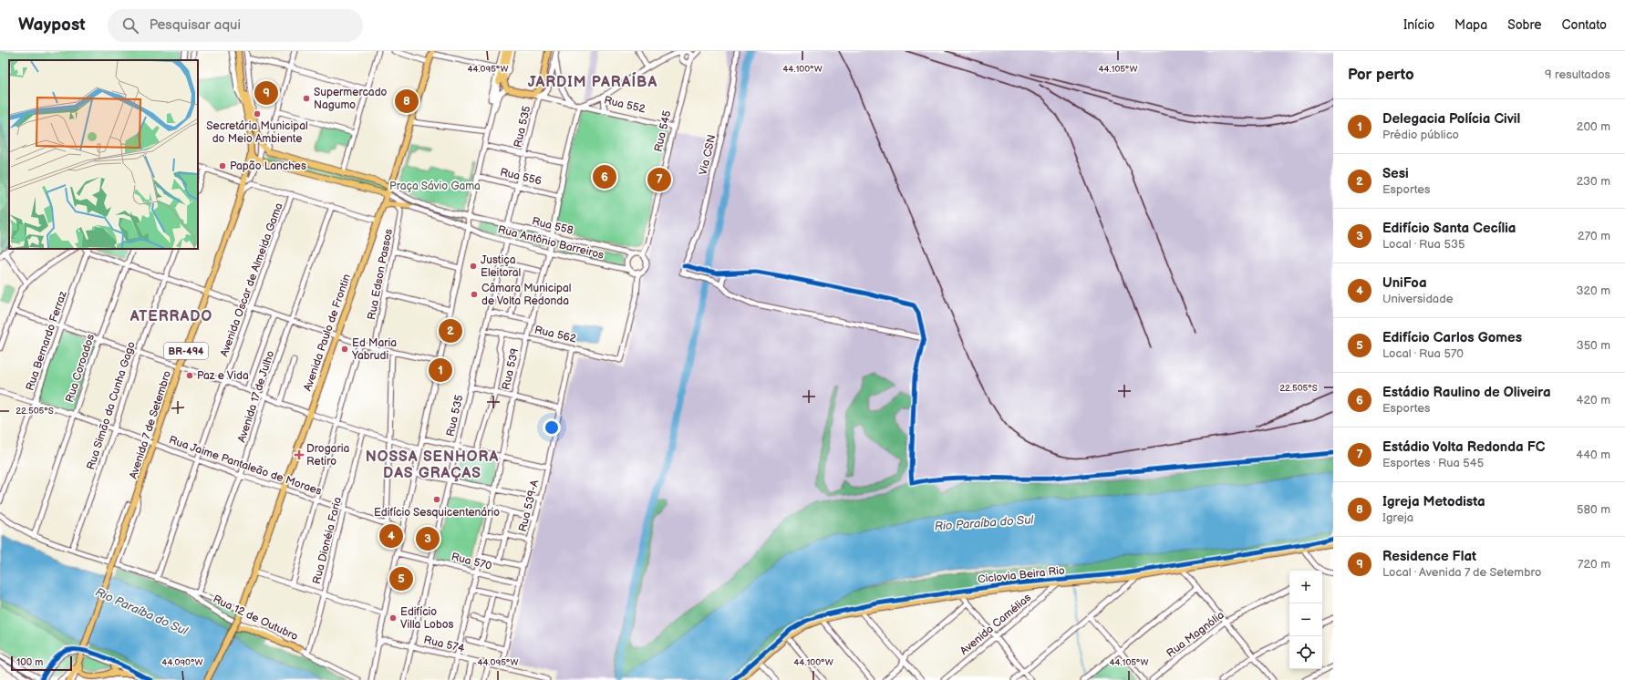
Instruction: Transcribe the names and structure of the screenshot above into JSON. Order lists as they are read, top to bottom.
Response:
{
  "streets": {
    "main road": [
      "Rua 552",
      "Avenida Paulo de Frontin",
      "BR-494",
      "Avenida 7 de Setembro"
    ],
    "street": [
      "Rua 535",
      "Rua 545",
      "Via CSN",
      "Rua 556",
      "Rua 558",
      "Rua Antônio Barreiros",
      "Rua Edson Passos",
      "Avenida Oscar de Almeida Gama",
      "Rua 562",
      "Rua Bernardo Ferraz",
      "Rua Coroados",
      "Rua 539",
      "Avenida 17 de Julho",
      "Rua Simão da Cunha Gago",
      "Rua Jaime Pantaleão de Moraes",
      "Rua 539-A",
      "Rua Dionéia Faria",
      "Rua 570",
      "Rua 12 de Outubro",
      "Avenida Camélias",
      "Rua Magnólia",
      "Rua 574"
    ],
    "cycle path": ["Ciclovia Beira Rio"]
  },
  "crossings": [
    ["Rua 552", "Rua 535"],
    ["Rua 552", "Rua 545"],
    ["Rua 552", "Rua 539"],
    ["Rua 535", "Rua 556"],
    ["Rua 535", "Rua 558"],
    ["Rua 535", "Rua Antônio Barreiros"],
    ["Rua 535", "Rua 562"],
    ["Rua 535", "Rua 570"],
    ["Rua 535", "Rua 574"],
    ["Rua 545", "Rua 558"],
    ["Rua 545", "Rua Antônio Barreiros"],
    ["Rua 545", "Rua 562"],
    ["Rua 556", "Rua 539"],
    ["Rua 558", "Rua Antônio Barreiros"],
    ["Rua 558", "Avenida Paulo de Frontin"],
    ["Rua 558", "Rua 562"],
    ["Rua 558", "Rua 539"],
    ["Rua Antônio Barreiros", "Avenida Paulo de Frontin"],
    ["Rua Antônio Barreiros", "Rua 562"],
    ["Rua Antônio Barreiros", "Rua 539"],
    ["Avenida Oscar de Almeida Gama", "Rua Jaime Pantaleão de Moraes"],
    ["Avenida Paulo de Frontin", "Rua Jaime Pantaleão de Moraes"],
    ["Rua 562", "Rua 539"],
    ["Rua 562", "Rua 539-A"],
    ["Rua Bernardo Ferraz", "Rua Jaime Pantaleão de Moraes"],
    ["Rua Coroados", "Rua Jaime Pantaleão de Moraes"],
    ["Rua 539", "Rua 570"],
    ["Rua 539", "Rua 574"],
    ["Avenida 17 de Julho", "Rua Jaime Pantaleão de Moraes"],
    ["Rua Simão da Cunha Gago", "Rua Jaime Pantaleão de Moraes"],
    ["Avenida 7 de Setembro", "Rua Jaime Pantaleão de Moraes"],
    ["Rua Jaime Pantaleão de Moraes", "Rua Dionéia Faria"],
    ["Rua 539-A", "Rua 570"],
    ["Rua 539-A", "Rua 574"],
    ["Rua Dionéia Faria", "Rua 12 de Outubro"]
  ],
  "districts": ["JARDIM PARAÍBA", "ATERRADO", "NOSSA SENHORA DAS GRAÇAS"],
  "water": ["Rio Paraíba do Sul"],
  "parks": ["Praça Sávio Gama"],
  "places": {
    "other": [
      "Supermercado Nagumo",
      "Secretária Municipal do Meio Ambiente",
      "Papão Lanches",
      "Justiça Eleitoral",
      "Câmara Municipal de Volta Redonda",
      "Ed Maria Yabrudi",
      "Paz e Vida",
      "Edifício Sesquicentenário",
      "Edifício Villa Lobos"
    ],
    "health": ["Drogaria Retiro"]
  },
  "scale_bar": "100 m",
  "page": {
    "header": "Waypost",
    "search": "Pesquisar aqui",
    "nav": [
      "Início",
      "Mapa",
      "Sobre",
      "Contato"
    ],
    "heading": ["Por perto", "9 resultados"],
    "pins": [
      "9",
      "8",
      "6",
      "7",
      "2",
      "1",
      "4",
      "3",
      "5"
    ],
    "list": [
      {
        "mark": "1",
        "name": "Delegacia Polícia Civil",
        "note": "Prédio público",
        "value": "200 m"
      },
      {
        "mark": "2",
        "name": "Sesi",
        "note": "Esportes",
        "value": "230 m"
      },
      {
        "mark": "3",
        "name": "Edifício Santa Cecília",
        "note": "Local · Rua 535",
        "value": "270 m"
      },
      {
        "mark": "4",
        "name": "UniFoa",
        "note": "Universidade",
        "value": "320 m"
      },
      {
        "mark": "5",
        "name": "Edifício Carlos Gomes",
        "note": "Local · Rua 570",
        "value": "350 m"
      },
      {
        "mark": "6",
        "name": "Estádio Raulino de Oliveira",
        "note": "Esportes",
        "value": "420 m"
      },
      {
        "mark": "7",
        "name": "Estádio Volta Redonda FC",
        "note": "Esportes · Rua 545",
        "value": "440 m"
      },
      {
        "mark": "8",
        "name": "Igreja Metodista",
        "note": "Igreja",
        "value": "580 m"
      },
      {
        "mark": "9",
        "name": "Residence Flat",
        "note": "Local · Avenida 7 de Setembro",
        "value": "720 m"
      }
    ],
    "map_buttons": ["+", "−"],
    "scale": "100 m"
  },
  "coordinates": [
    "44.095°W",
    "44.100°W",
    "44.105°W",
    "22.505°S",
    "44.090°W"
  ]
}
